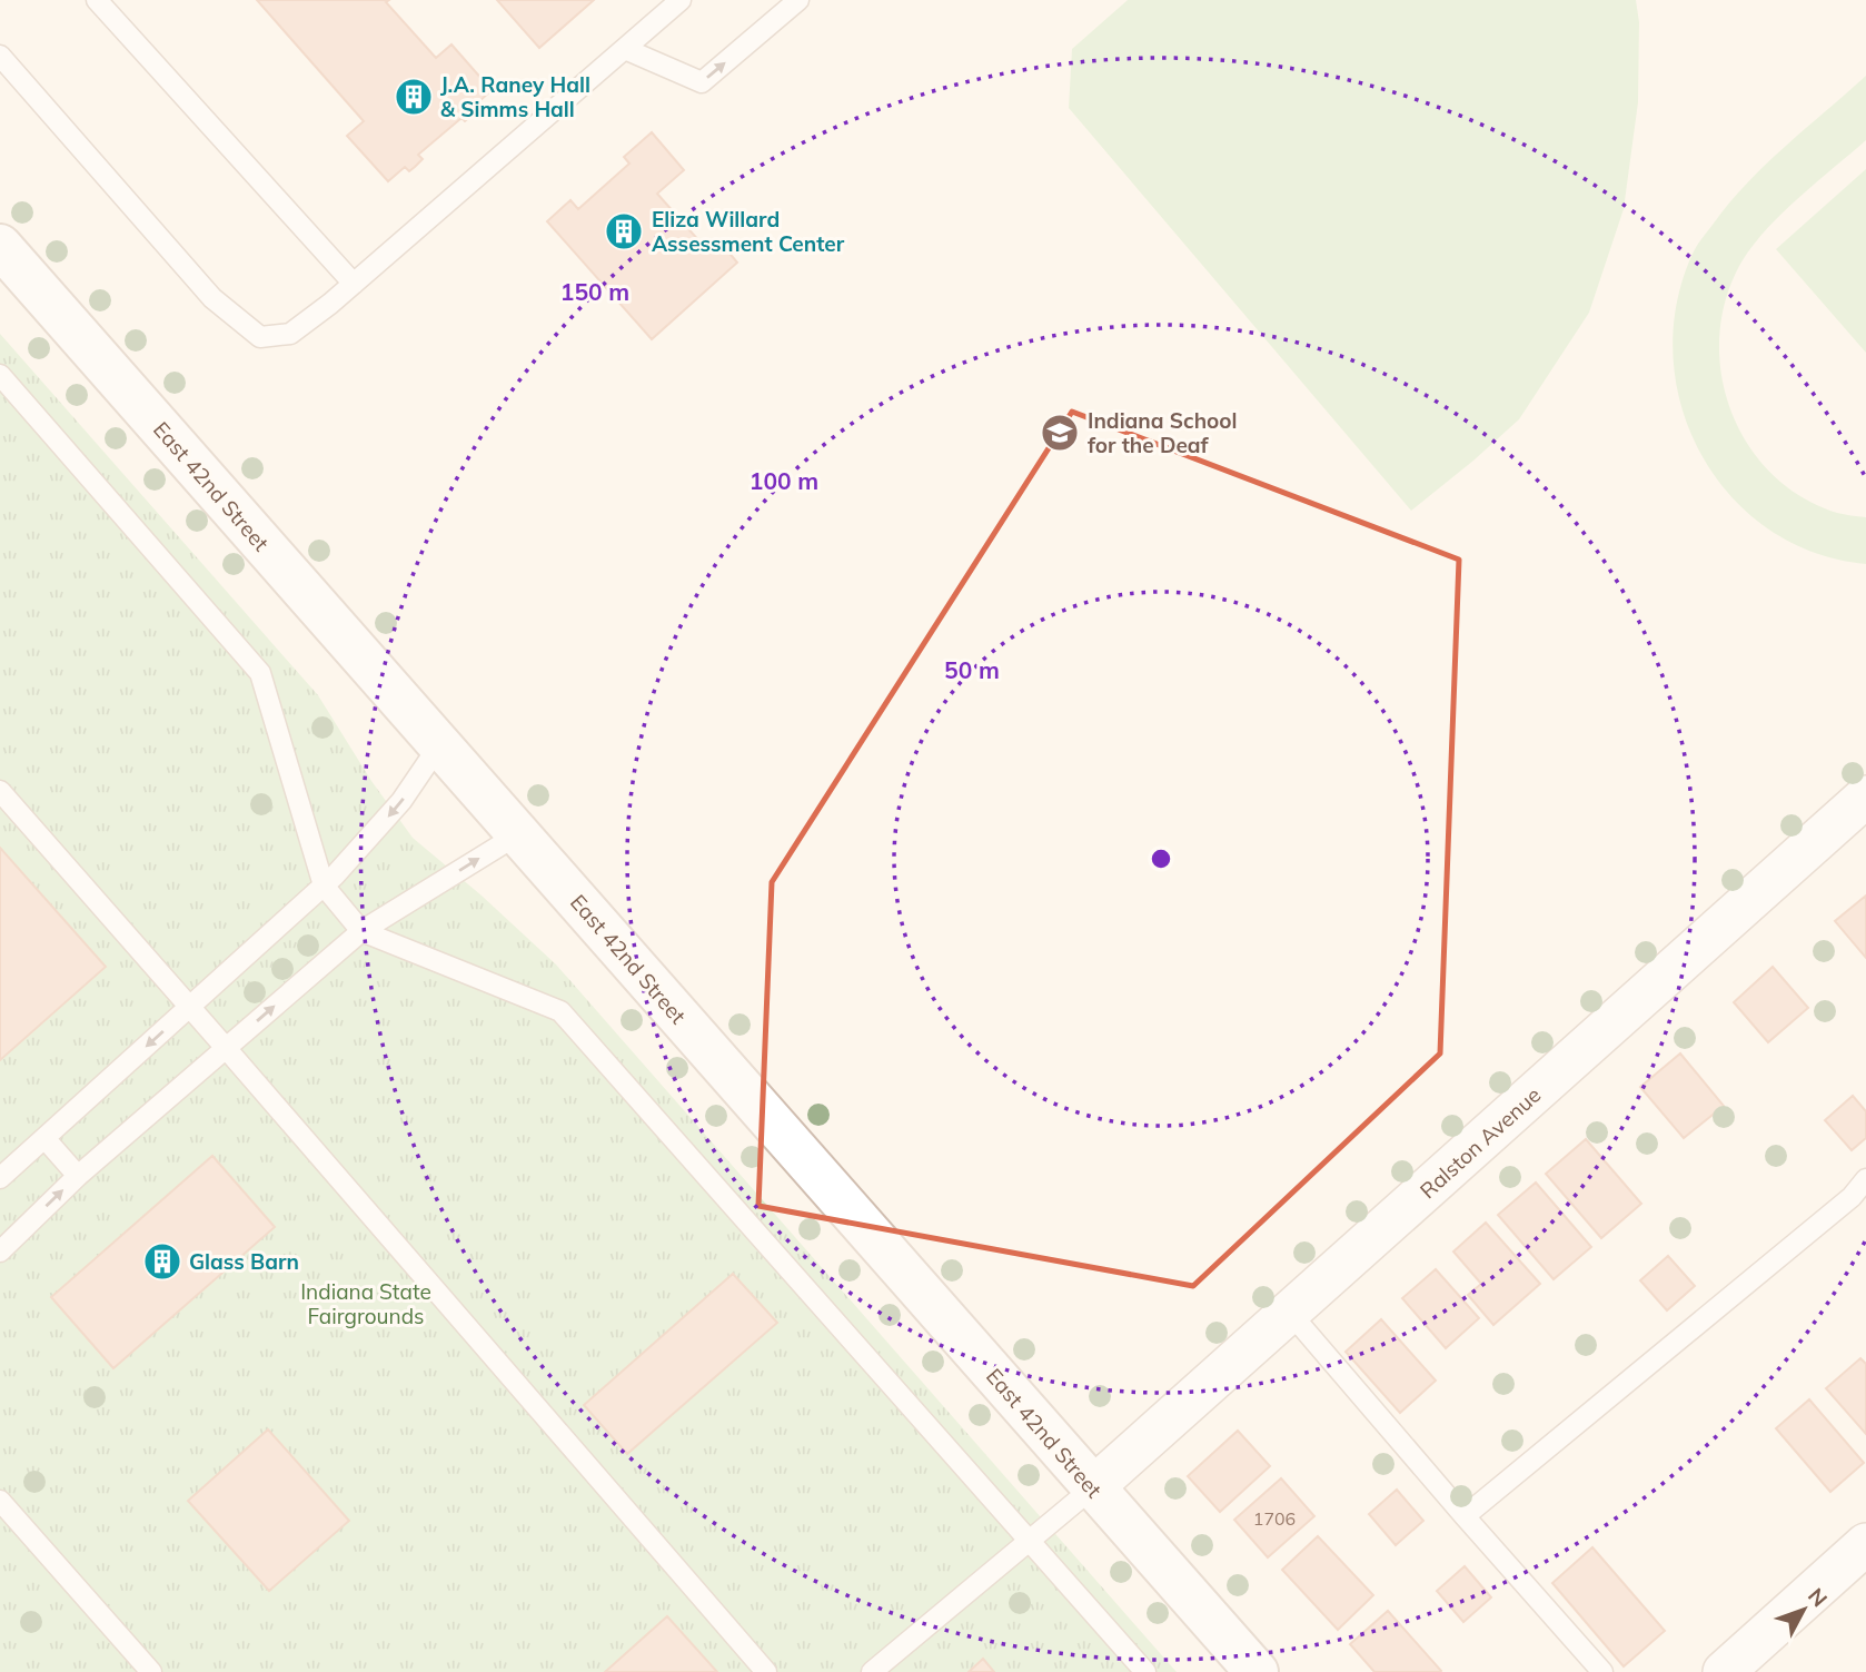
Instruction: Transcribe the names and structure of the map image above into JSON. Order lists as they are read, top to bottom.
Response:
{
  "streets": {
    "street": ["East 42nd Street", "Ralston Avenue"]
  },
  "crossings": [
    ["East 42nd Street", "Ralston Avenue"]
  ],
  "parks": ["Indiana State Fairgrounds"],
  "places": {
    "building": ["J.A. Raney Hall & Simms Hall", "Eliza Willard Assessment Center", "Glass Barn"],
    "school or university": ["Indiana School for the Deaf"]
  },
  "house_numbers": ["1706"],
  "north": "top right",
  "rings": ["150 m", "100 m", "50 m"]
}
